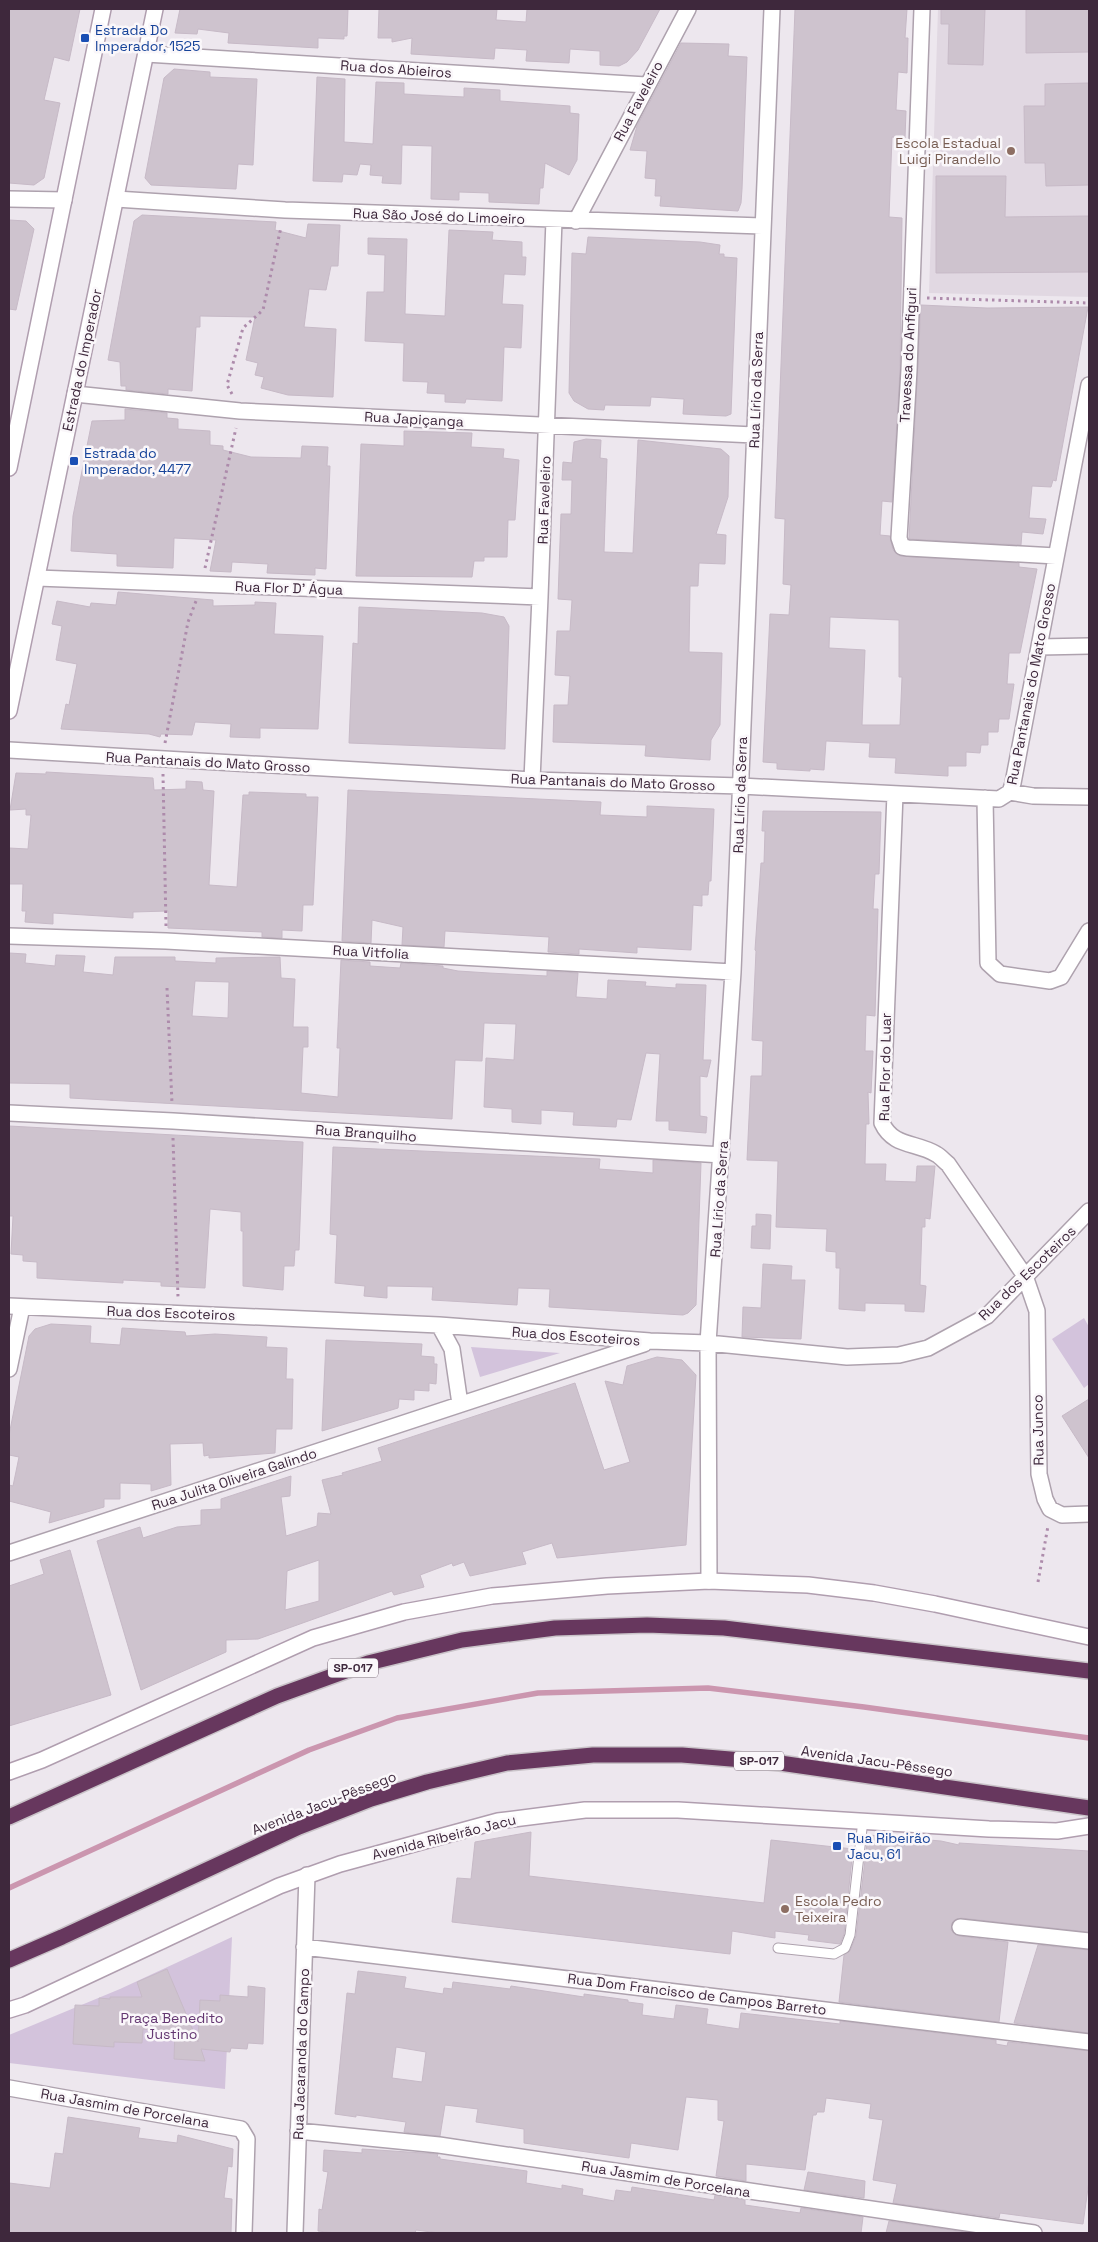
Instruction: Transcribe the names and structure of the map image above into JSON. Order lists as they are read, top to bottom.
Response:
{
  "streets": {
    "highway": ["SP-017", "Avenida Jacu-Pêssego"],
    "street": [
      "Rua dos Abieiros",
      "Rua Faveleiro",
      "Rua São José do Limoeiro",
      "Travessa do Anfiguri",
      "Estrada do Imperador",
      "Rua Lírio da Serra",
      "Rua Japiçanga",
      "Rua Flor D' Água",
      "Rua Pantanais do Mato Grosso",
      "Rua Vitfolia",
      "Rua Flor do Luar",
      "Rua Branquilho",
      "Rua dos Escoteiros",
      "Rua Junco",
      "Rua Julita Oliveira Galindo",
      "Avenida Ribeirão Jacu",
      "Rua Dom Francisco de Campos Barreto",
      "Rua Jacaranda do Campo",
      "Rua Jasmim de Porcelana"
    ]
  },
  "crossings": [
    ["Rua dos Abieiros", "Rua Faveleiro"],
    ["Rua dos Abieiros", "Estrada do Imperador"],
    ["Rua Faveleiro", "Rua São José do Limoeiro"],
    ["Rua Faveleiro", "Rua Japiçanga"],
    ["Rua Faveleiro", "Rua Flor D' Água"],
    ["Rua Faveleiro", "Rua Pantanais do Mato Grosso"],
    ["Rua São José do Limoeiro", "Estrada do Imperador"],
    ["Rua São José do Limoeiro", "Rua Lírio da Serra"],
    ["Travessa do Anfiguri", "Rua Pantanais do Mato Grosso"],
    ["Estrada do Imperador", "Rua Japiçanga"],
    ["Estrada do Imperador", "Rua Flor D' Água"],
    ["Rua Lírio da Serra", "Rua Japiçanga"],
    ["Rua Lírio da Serra", "Rua Pantanais do Mato Grosso"],
    ["Rua Lírio da Serra", "Rua Vitfolia"],
    ["Rua Lírio da Serra", "Rua Branquilho"],
    ["Rua Lírio da Serra", "Rua dos Escoteiros"],
    ["Rua Pantanais do Mato Grosso", "Rua Flor do Luar"],
    ["Rua Flor do Luar", "Rua dos Escoteiros"],
    ["Rua Flor do Luar", "Rua Junco"],
    ["Rua dos Escoteiros", "Rua Junco"],
    ["Rua dos Escoteiros", "Rua Julita Oliveira Galindo"],
    ["Avenida Ribeirão Jacu", "Rua Jacaranda do Campo"],
    ["Rua Dom Francisco de Campos Barreto", "Rua Jacaranda do Campo"],
    ["Rua Jacaranda do Campo", "Rua Jasmim de Porcelana"]
  ],
  "parks": ["Praça Benedito Justino"],
  "places": {
    "transit": ["Estrada Do Imperador, 1525", "Estrada do Imperador, 4477", "Rua Ribeirão Jacu, 61"],
    "other": ["Escola Estadual Luigi Pirandello", "Escola Pedro Teixeira"]
  }
}
